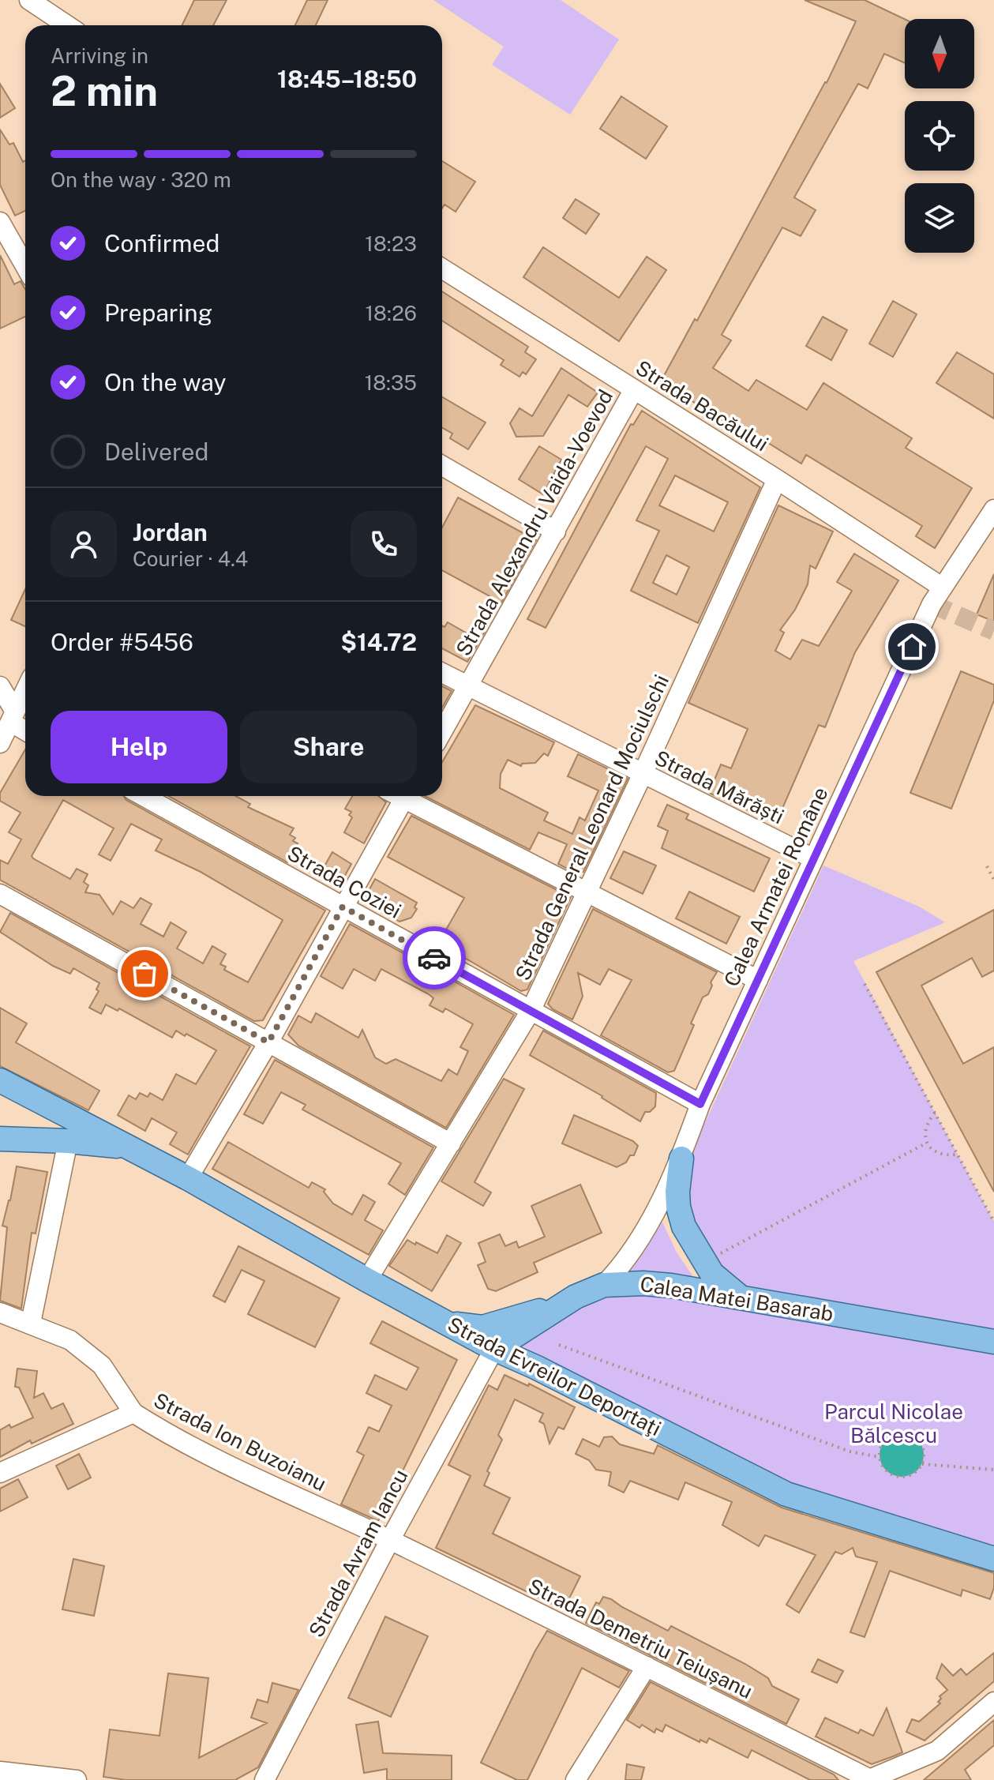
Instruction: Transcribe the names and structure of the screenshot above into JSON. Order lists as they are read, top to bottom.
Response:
{
  "streets": {
    "main road": ["Calea Matei Basarab", "Strada Evreilor Deportaţi"],
    "street": [
      "Strada Bacăului",
      "Strada Alexandru Vaida-Voevod",
      "Strada Mărăști",
      "Strada General Leonard Mociulschi",
      "Strada Coziei",
      "Calea Armatei Române",
      "Strada Ion Buzoianu",
      "Strada Avram Iancu",
      "Strada Demetriu Teiușanu"
    ]
  },
  "crossings": [
    ["Strada Bacăului", "Strada Alexandru Vaida-Voevod"],
    ["Strada Bacăului", "Strada General Leonard Mociulschi"],
    ["Strada Bacăului", "Calea Armatei Române"],
    ["Strada Alexandru Vaida-Voevod", "Strada Mărăști"],
    ["Strada Mărăști", "Strada General Leonard Mociulschi"],
    ["Strada Mărăști", "Calea Armatei Române"],
    ["Strada General Leonard Mociulschi", "Strada Coziei"],
    ["Strada General Leonard Mociulschi", "Strada Evreilor Deportaţi"],
    ["Strada Coziei", "Calea Armatei Române"],
    ["Calea Armatei Române", "Calea Matei Basarab"],
    ["Calea Matei Basarab", "Strada Evreilor Deportaţi"],
    ["Calea Matei Basarab", "Strada Avram Iancu"],
    ["Strada Evreilor Deportaţi", "Strada Avram Iancu"],
    ["Strada Ion Buzoianu", "Strada Avram Iancu"],
    ["Strada Ion Buzoianu", "Strada Demetriu Teiușanu"],
    ["Strada Avram Iancu", "Strada Demetriu Teiușanu"]
  ],
  "parks": ["Parcul Nicolae Bălcescu"],
  "north": "bottom",
  "page": {
    "heading": ["2 min", "Arriving in", "18:45–18:50"],
    "panel": [
      "Jordan",
      "Courier · 4.4",
      "Order #5456",
      "$14.72"
    ],
    "bar": "On the way · 320 m",
    "list": [
      ["Confirmed", "18:23"],
      ["Preparing", "18:26"],
      ["On the way", "18:35"],
      "Delivered"
    ],
    "buttons": ["Help", "Share"]
  }
}
